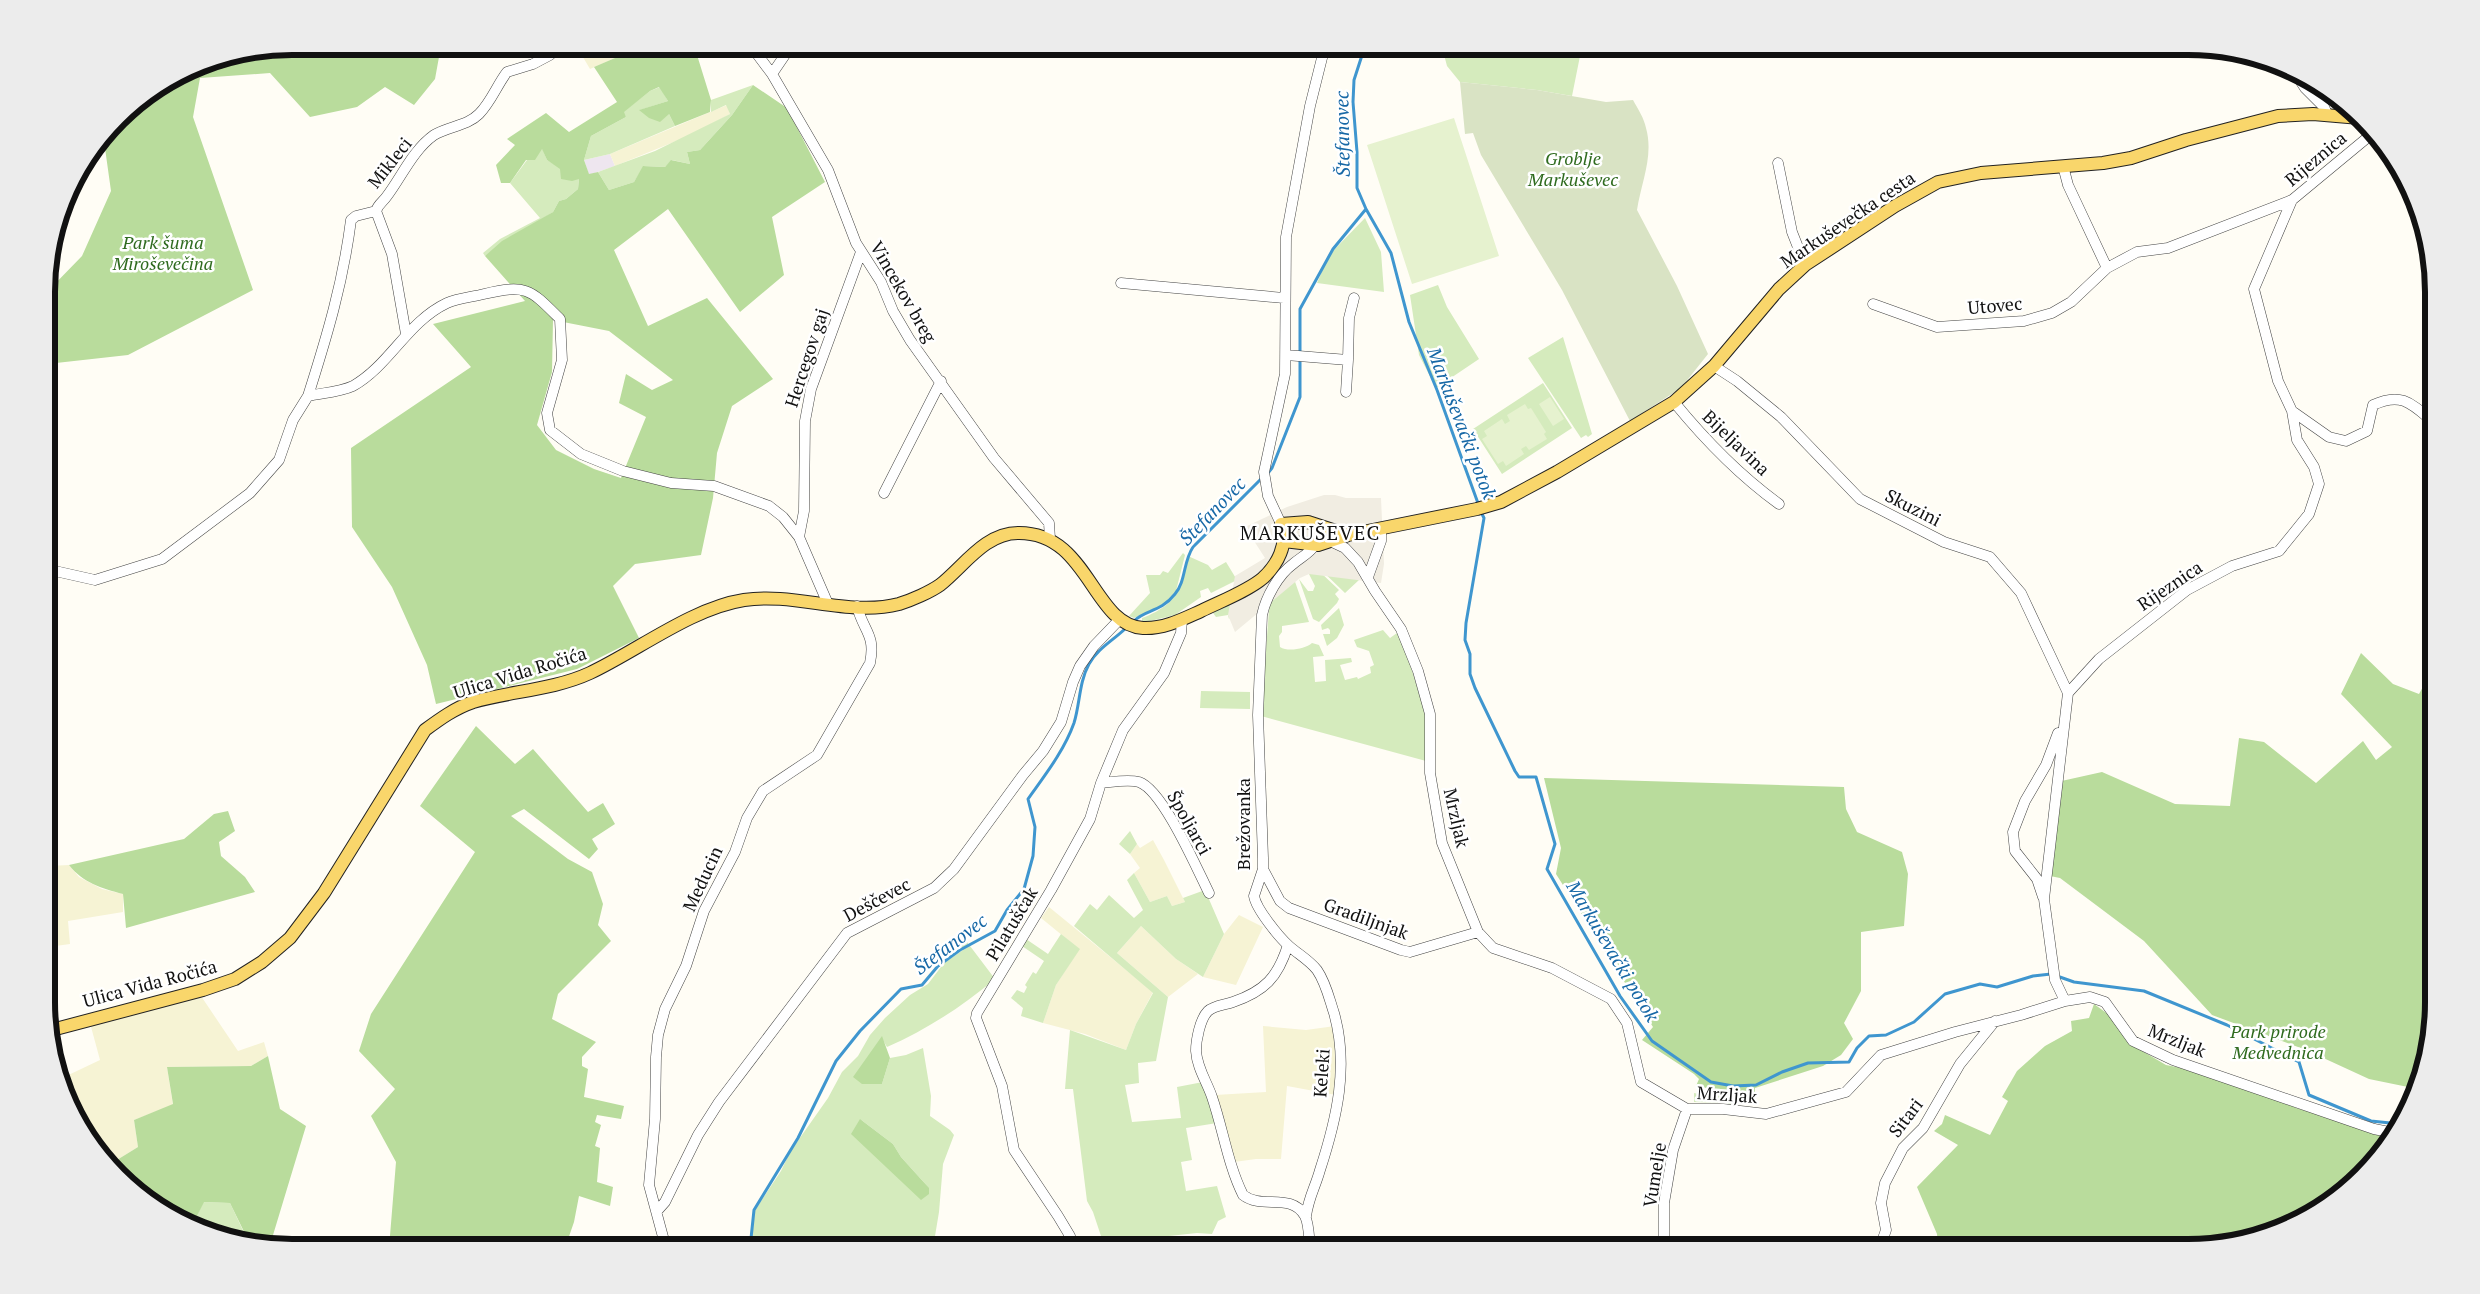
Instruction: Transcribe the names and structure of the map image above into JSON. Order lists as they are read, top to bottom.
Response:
{
  "streets": {
    "main road": ["Markuševečka cesta", "Ulica Vida Ročića"],
    "street": [
      "Rijeznica",
      "Mikleci",
      "Vincekov breg",
      "Utovec",
      "Hercegov gaj",
      "Bijeljavina",
      "Skuzini",
      "Mrzljak",
      "Špoljarci",
      "Brežovanka",
      "Meducin",
      "Deščevec",
      "Gradiljnjak",
      "Pilatuščak",
      "Keleki",
      "Sitari",
      "Vumelje"
    ]
  },
  "crossings": [
    ["Rijeznica", "Utovec"],
    ["Rijeznica", "Skuzini"],
    ["Markuševečka cesta", "Bijeljavina"],
    ["Markuševečka cesta", "Skuzini"],
    ["Markuševečka cesta", "Mrzljak"],
    ["Markuševečka cesta", "Brežovanka"],
    ["Vincekov breg", "Hercegov gaj"],
    ["Vincekov breg", "Ulica Vida Ročića"],
    ["Ulica Vida Ročića", "Meducin"],
    ["Ulica Vida Ročića", "Deščevec"],
    ["Mrzljak", "Brežovanka"],
    ["Mrzljak", "Gradiljnjak"],
    ["Mrzljak", "Sitari"],
    ["Mrzljak", "Vumelje"],
    ["Špoljarci", "Pilatuščak"],
    ["Brežovanka", "Gradiljnjak"],
    ["Brežovanka", "Keleki"],
    ["Meducin", "Deščevec"]
  ],
  "districts": ["MARKUŠEVEC"],
  "water": ["Štefanovec", "Markuševački potok"],
  "parks": ["Groblje Markuševec", "Park šuma Miroševečina", "Park prirode Medvednica"]
}
